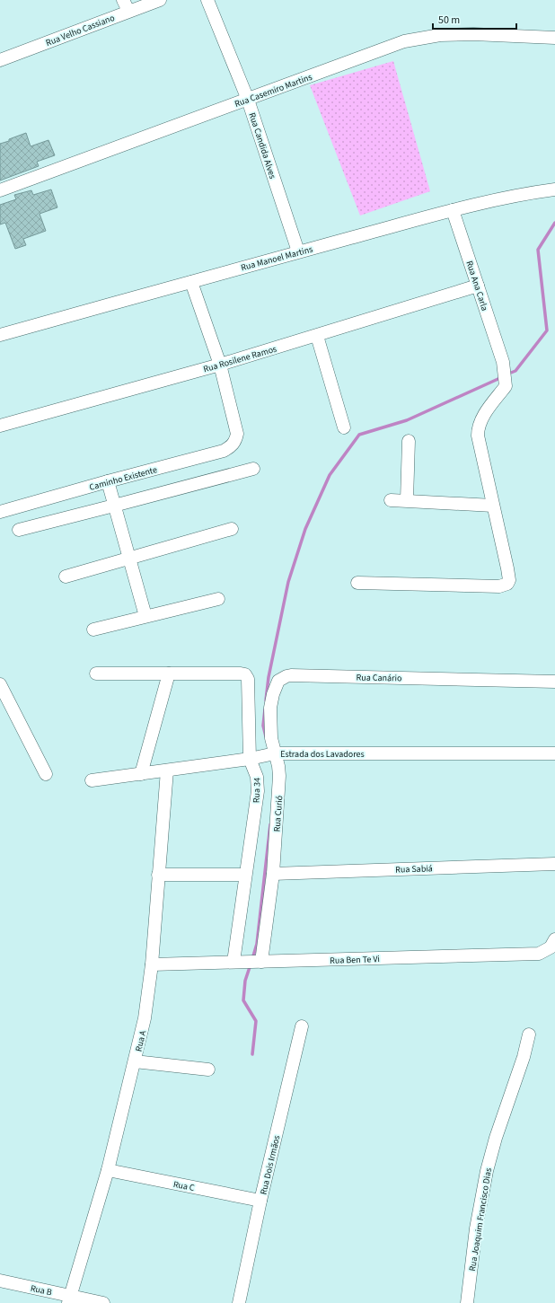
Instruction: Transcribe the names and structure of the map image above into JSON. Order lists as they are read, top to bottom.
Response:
{
  "streets": {
    "street": [
      "Rua Velho Cassiano",
      "Rua Casemiro Martins",
      "Rua Candida Alves",
      "Rua Manoel Martins",
      "Rua Ana Carla",
      "Rua Rosilene Ramos",
      "Caminho Existente",
      "Rua Canário",
      "Estrada dos Lavadores",
      "Rua 34",
      "Rua Curió",
      "Rua Sabiá",
      "Rua Ben Te Vi",
      "Rua A",
      "Rua Dois Irmãos",
      "Rua C",
      "Rua Joaquim Francisco Dias",
      "Rua B"
    ]
  },
  "crossings": [
    ["Rua Casemiro Martins", "Rua Candida Alves"],
    ["Rua Candida Alves", "Rua Manoel Martins"],
    ["Rua Manoel Martins", "Rua Ana Carla"],
    ["Rua Ana Carla", "Rua Rosilene Ramos"],
    ["Rua Rosilene Ramos", "Caminho Existente"],
    ["Rua Canário", "Estrada dos Lavadores"],
    ["Rua Canário", "Rua Curió"],
    ["Estrada dos Lavadores", "Rua 34"],
    ["Estrada dos Lavadores", "Rua Curió"],
    ["Estrada dos Lavadores", "Rua A"],
    ["Rua 34", "Rua Ben Te Vi"],
    ["Rua Curió", "Rua Sabiá"],
    ["Rua Ben Te Vi", "Rua A"],
    ["Rua A", "Rua C"],
    ["Rua A", "Rua B"],
    ["Rua Dois Irmãos", "Rua C"]
  ],
  "scale_bar": "50 m"
}
